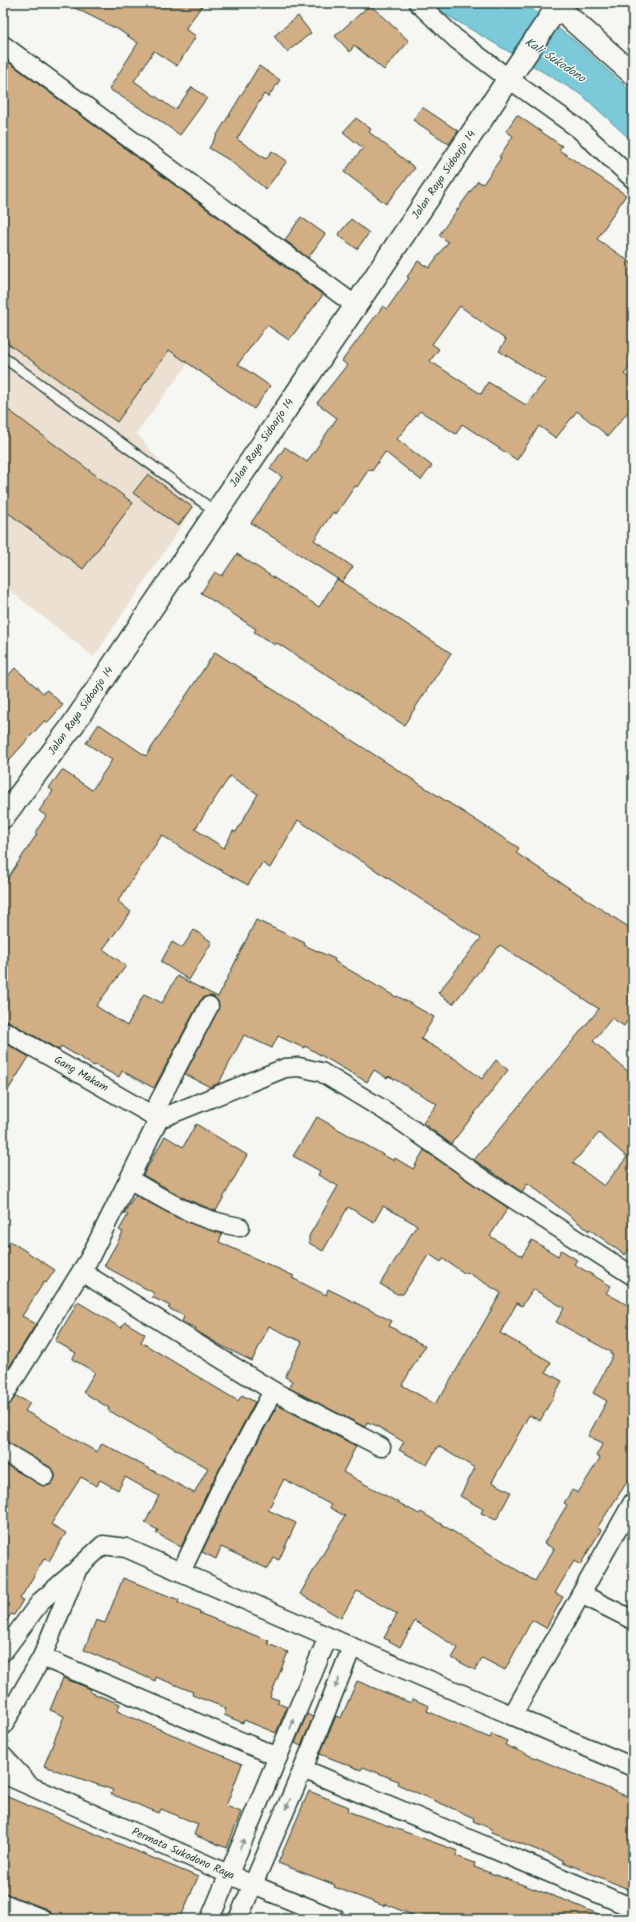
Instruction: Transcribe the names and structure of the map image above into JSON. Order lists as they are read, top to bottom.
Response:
{
  "streets": {
    "main road": ["Jalan Raya Sidoarjo 14"],
    "street": ["Gang Makam", "Permata Sukodono Raya"]
  },
  "water": ["Kali Sukodono"]
}
